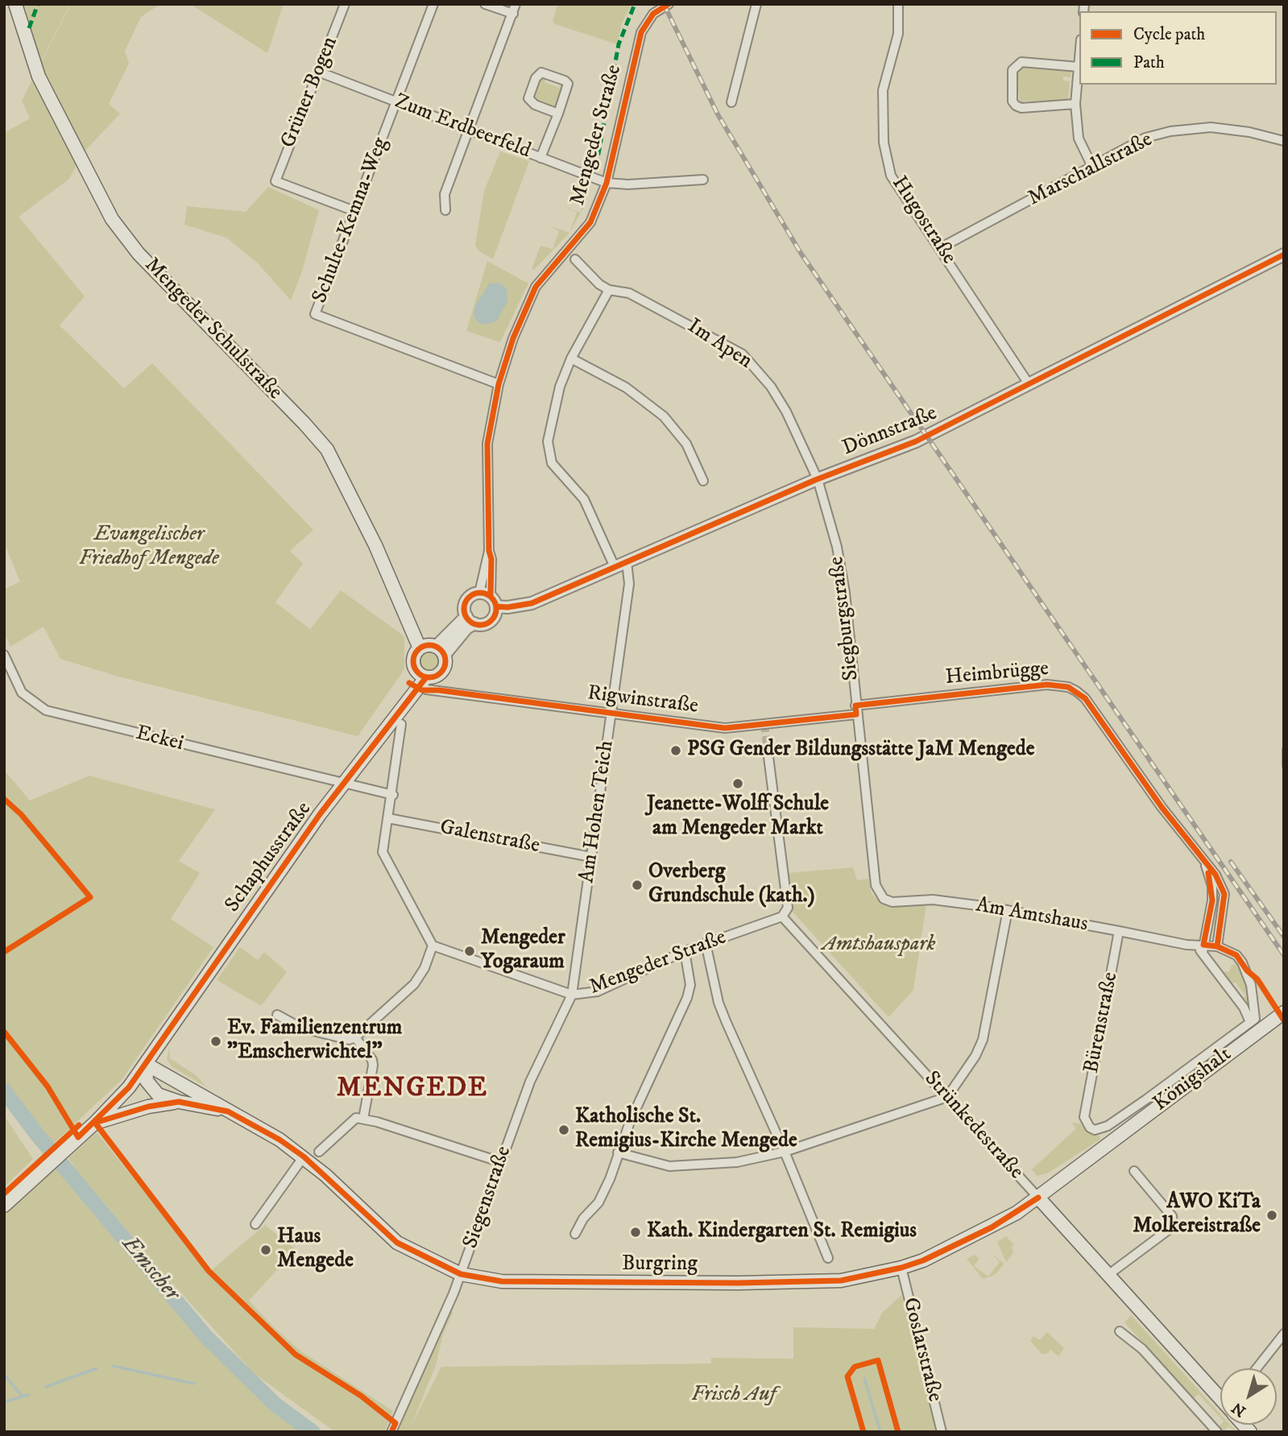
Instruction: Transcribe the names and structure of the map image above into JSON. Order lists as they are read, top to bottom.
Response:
{
  "streets": {
    "main road": [
      "Mengeder Schulstraße",
      "Schaphusstraße",
      "Königshalt",
      "Strünkedestraße",
      "Burgring"
    ],
    "street": [
      "Grüner Bogen",
      "Zum Erdbeerfeld",
      "Mengeder Straße",
      "Marschallstraße",
      "Schulte-Kemna-Weg",
      "Hugostraße",
      "Im Apen",
      "Dönnstraße",
      "Siegburgstraße",
      "Heimbrügge",
      "Rigwinstraße",
      "Eckei",
      "Am Hohen Teich",
      "Galenstraße",
      "Am Amtshaus",
      "Bürenstraße",
      "Siegenstraße",
      "Goslarstraße"
    ]
  },
  "crossings": [
    ["Grüner Bogen", "Zum Erdbeerfeld"],
    ["Grüner Bogen", "Schulte-Kemna-Weg"],
    ["Zum Erdbeerfeld", "Mengeder Straße"],
    ["Zum Erdbeerfeld", "Schulte-Kemna-Weg"],
    ["Mengeder Straße", "Schulte-Kemna-Weg"],
    ["Mengeder Straße", "Dönnstraße"],
    ["Mengeder Straße", "Am Hohen Teich"],
    ["Mengeder Straße", "Strünkedestraße"],
    ["Mengeder Straße", "Siegenstraße"],
    ["Marschallstraße", "Hugostraße"],
    ["Hugostraße", "Dönnstraße"],
    ["Mengeder Schulstraße", "Rigwinstraße"],
    ["Mengeder Schulstraße", "Schaphusstraße"],
    ["Im Apen", "Dönnstraße"],
    ["Im Apen", "Siegburgstraße"],
    ["Dönnstraße", "Siegburgstraße"],
    ["Dönnstraße", "Am Hohen Teich"],
    ["Siegburgstraße", "Heimbrügge"],
    ["Siegburgstraße", "Rigwinstraße"],
    ["Siegburgstraße", "Am Amtshaus"],
    ["Heimbrügge", "Rigwinstraße"],
    ["Heimbrügge", "Am Amtshaus"],
    ["Rigwinstraße", "Am Hohen Teich"],
    ["Rigwinstraße", "Schaphusstraße"],
    ["Eckei", "Schaphusstraße"],
    ["Am Hohen Teich", "Galenstraße"],
    ["Am Hohen Teich", "Siegenstraße"],
    ["Schaphusstraße", "Burgring"],
    ["Am Amtshaus", "Bürenstraße"],
    ["Königshalt", "Burgring"],
    ["Strünkedestraße", "Burgring"],
    ["Siegenstraße", "Burgring"],
    ["Burgring", "Goslarstraße"]
  ],
  "districts": ["MENGEDE"],
  "water": ["Emscher"],
  "parks": ["Evangelischer Friedhof Mengede", "Amtshauspark", "Frisch Auf"],
  "places": [
    "PSG Gender Bildungsstätte JaM Mengede",
    "Jeanette-Wolff Schule am Mengeder Markt",
    "Overberg Grundschule (kath.)",
    "Mengeder Yogaraum",
    "Ev. Familienzentrum \"Emscherwichtel\"",
    "Katholische St. Remigius-Kirche Mengede",
    "AWO KiTa Molkereistraße",
    "Kath. Kindergarten St. Remigius",
    "Haus Mengede"
  ],
  "legend": ["Cycle path", "Path"],
  "north": "bottom left"
}
